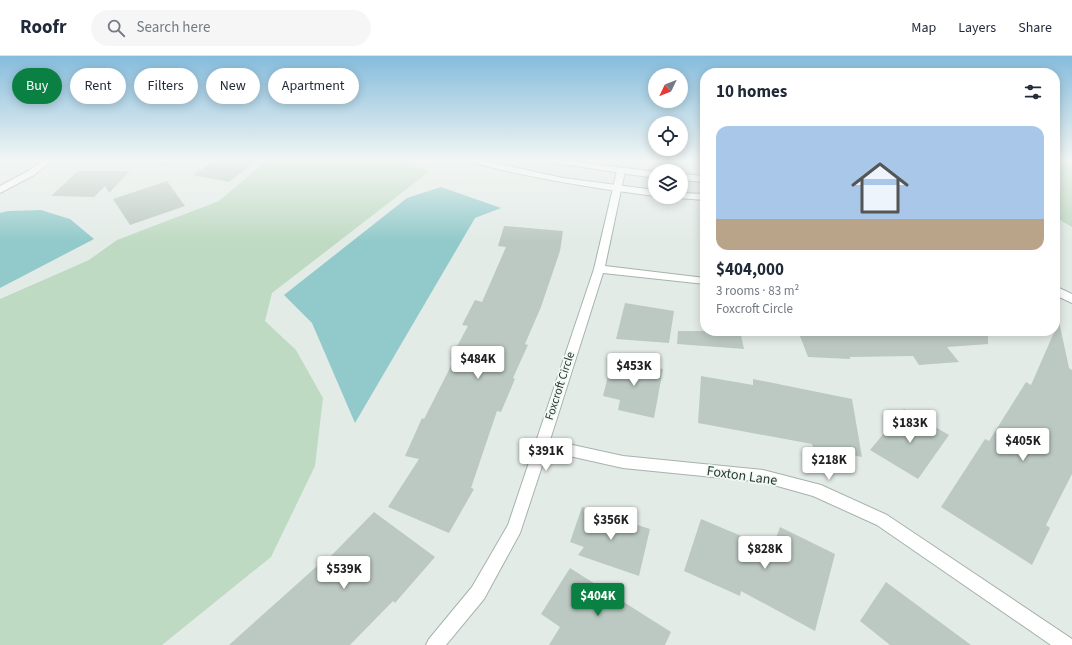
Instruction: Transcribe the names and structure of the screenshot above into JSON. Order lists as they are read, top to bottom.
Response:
{
  "streets": {
    "street": ["Foxcroft Circle", "Foxton Lane"]
  },
  "crossings": [
    ["Foxcroft Circle", "Foxton Lane"]
  ],
  "north": "bottom left",
  "page": {
    "header": "Roofr",
    "search": "Search here",
    "nav": ["Map", "Layers", "Share"],
    "chip": [
      "Buy",
      "Rent",
      "Filters",
      "New",
      "Apartment"
    ],
    "heading": "10 homes",
    "list": [
      {
        "name": "$404,000",
        "note": "3 rooms · 83 m² · Foxcroft Circle"
      }
    ],
    "price": [
      "$484K",
      "$453K",
      "$183K",
      "$405K",
      "$391K",
      "$218K",
      "$356K",
      "$828K",
      "$539K",
      "$404K"
    ]
  }
}
